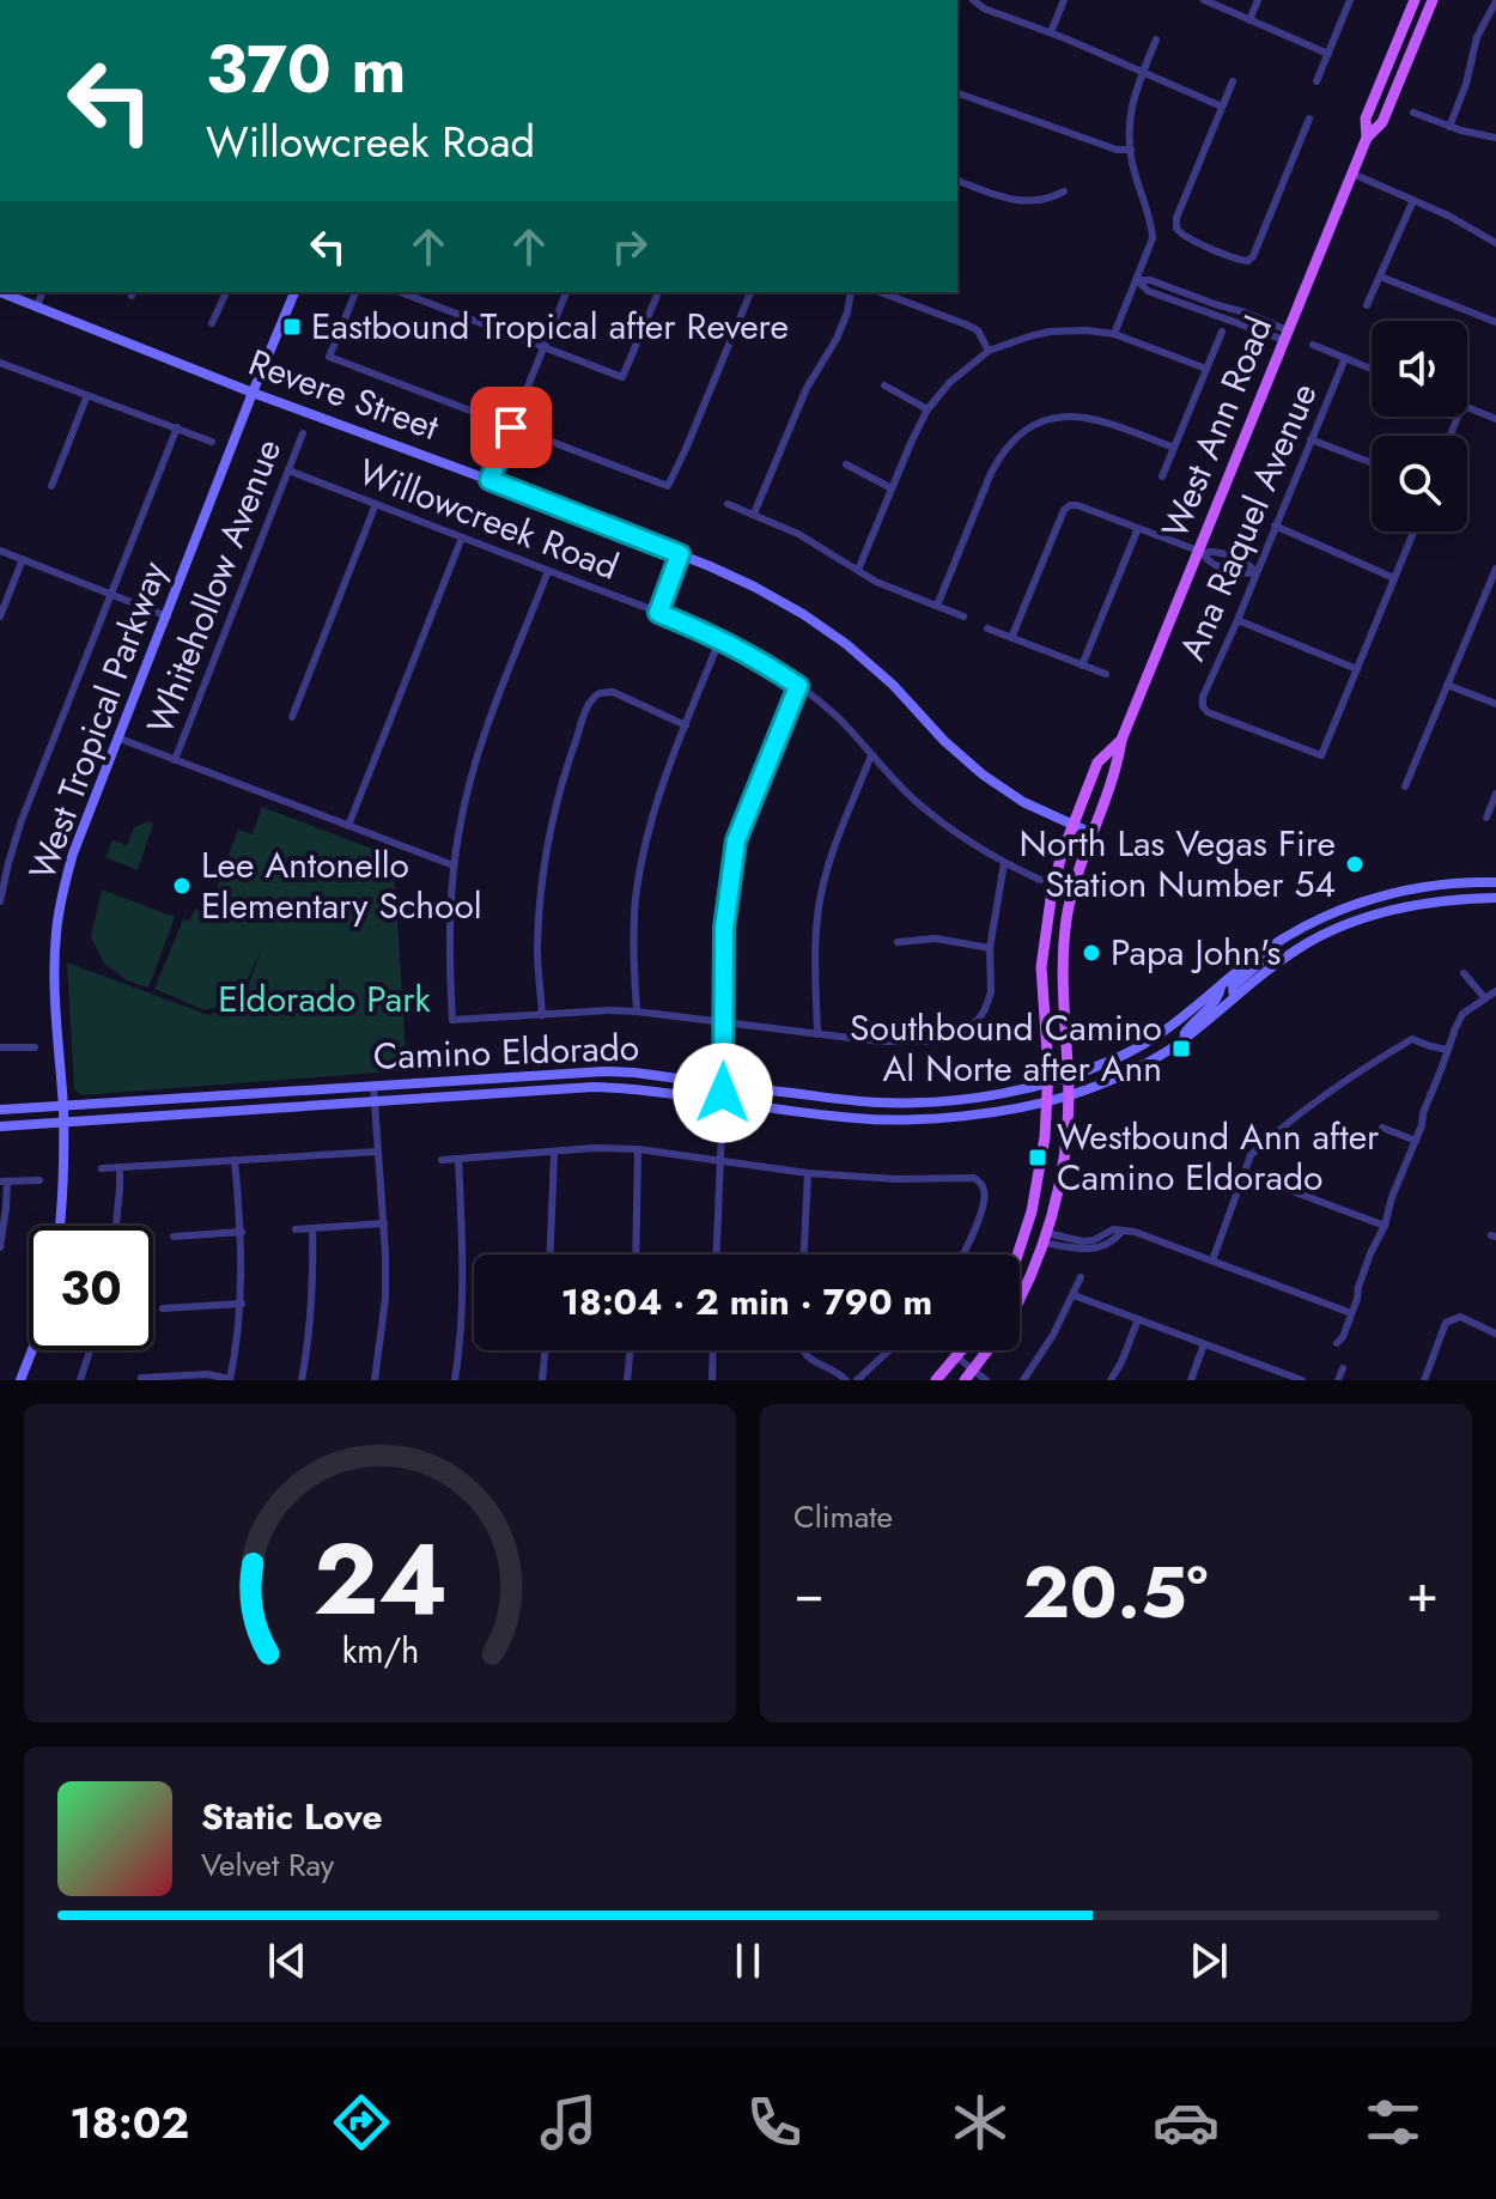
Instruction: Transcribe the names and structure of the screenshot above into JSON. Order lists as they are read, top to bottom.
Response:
{
  "streets": {
    "main road": [
      "Revere Street",
      "West Ann Road",
      "West Tropical Parkway",
      "Camino Eldorado"
    ],
    "street": ["Willowcreek Road", "Ana Raquel Avenue", "Whitehollow Avenue"]
  },
  "crossings": [
    ["Revere Street", "West Ann Road"],
    ["Revere Street", "West Tropical Parkway"],
    ["West Ann Road", "Camino Eldorado"],
    ["Willowcreek Road", "Whitehollow Avenue"],
    ["West Tropical Parkway", "Camino Eldorado"]
  ],
  "parks": ["Eldorado Park"],
  "places": {
    "transit": ["Eastbound Tropical after Revere", "Southbound Camino Al Norte after Ann", "Westbound Ann after Camino Eldorado"],
    "other": ["North Las Vegas Fire Station Number 54", "Lee Antonello Elementary School", "Papa John's"]
  },
  "page": {
    "turn": ["370 m", "Willowcreek Road"],
    "limit": "30",
    "trip": "18:04 · 2 min · 790 m",
    "tile": "Climate",
    "heat": ["−", "20.5°", "+"],
    "song": ["Static Love", "Velvet Ray"],
    "tabs": "18:02",
    "gauge": ["24", "km/h"]
  }
}
